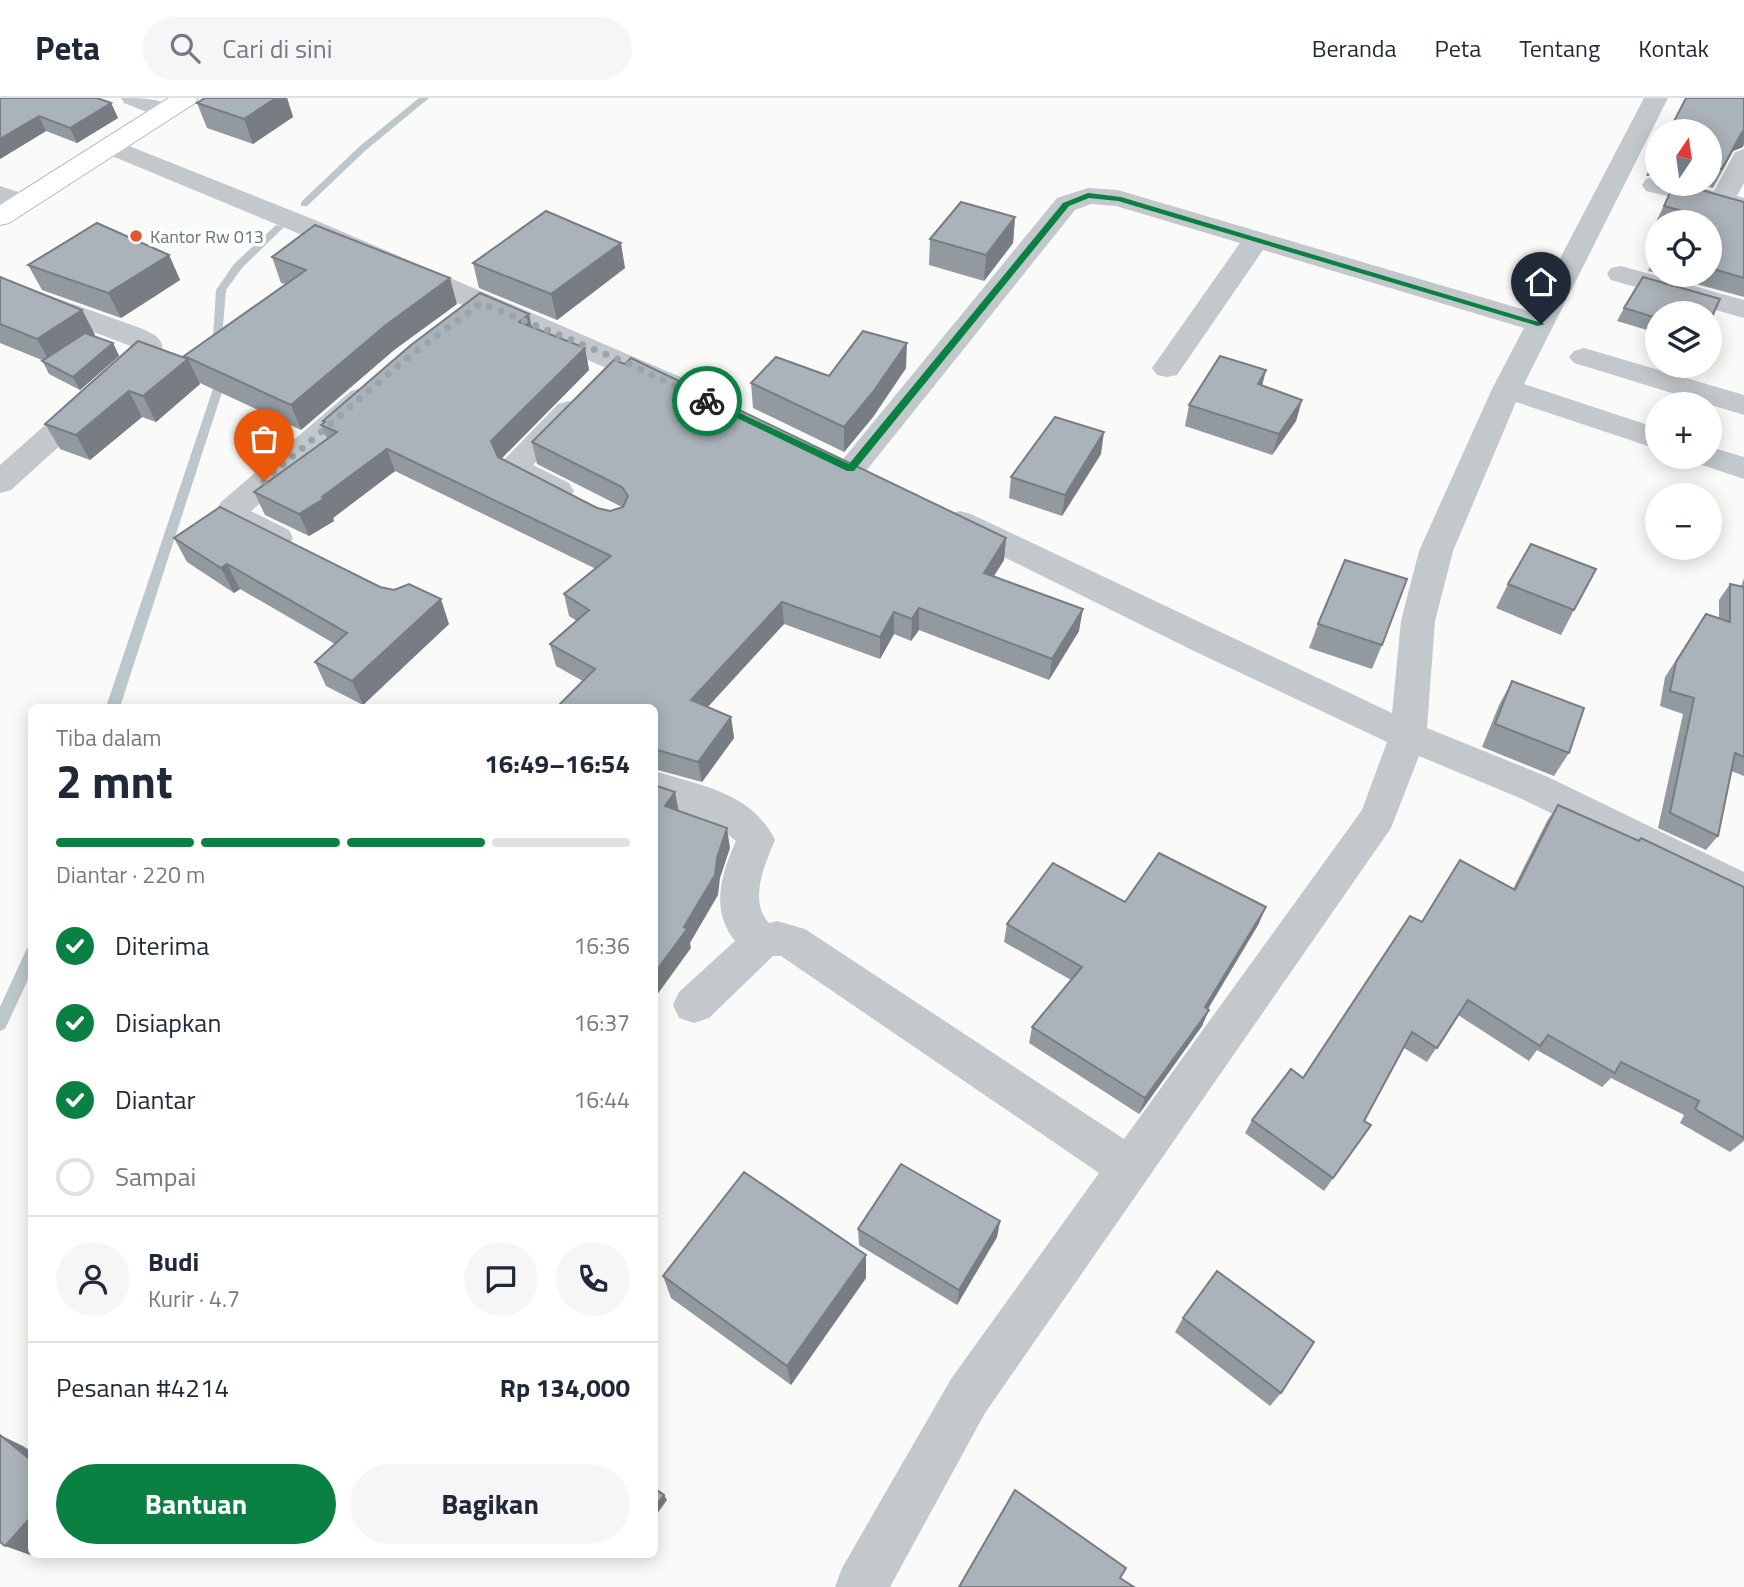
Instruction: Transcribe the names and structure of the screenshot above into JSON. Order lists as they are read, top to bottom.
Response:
{
  "places": ["Kantor Rw 013"],
  "north": "top",
  "page": {
    "header": "Peta",
    "search": "Cari di sini",
    "nav": [
      "Beranda",
      "Peta",
      "Tentang",
      "Kontak"
    ],
    "map_buttons": ["+", "−"],
    "heading": ["2 mnt", "Tiba dalam", "16:49–16:54"],
    "panel": [
      "Budi",
      "Kurir · 4.7",
      "Pesanan #4214",
      "Rp 134,000"
    ],
    "bar": "Diantar · 220 m",
    "list": [
      ["Diterima", "16:36"],
      ["Disiapkan", "16:37"],
      ["Diantar", "16:44"],
      "Sampai"
    ],
    "buttons": ["Bantuan", "Bagikan"]
  }
}
